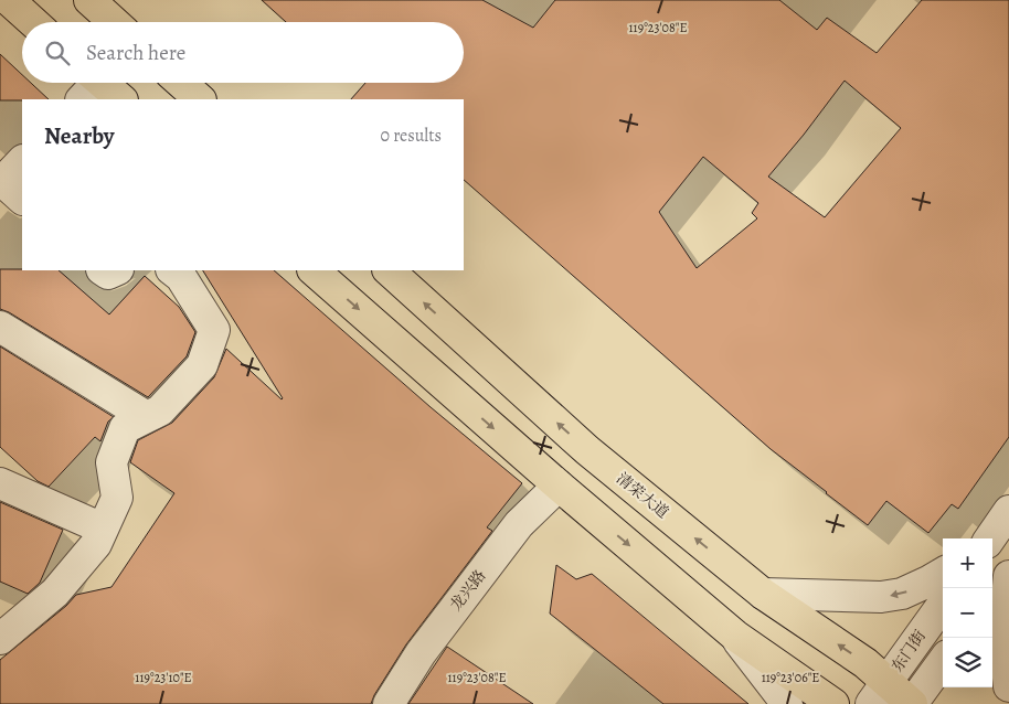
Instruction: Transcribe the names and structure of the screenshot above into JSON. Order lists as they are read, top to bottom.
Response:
{
  "streets": {
    "main road": ["清荣大道"],
    "street": ["龙兴路", "东门街"]
  },
  "crossings": [
    ["清荣大道", "东门街"]
  ],
  "page": {
    "search": "Search here",
    "heading": ["Nearby", "0 results"],
    "map_buttons": ["+", "−"]
  },
  "coordinates": ["119°23'08\"E", "119°23'10\"E", "119°23'06\"E"]
}
